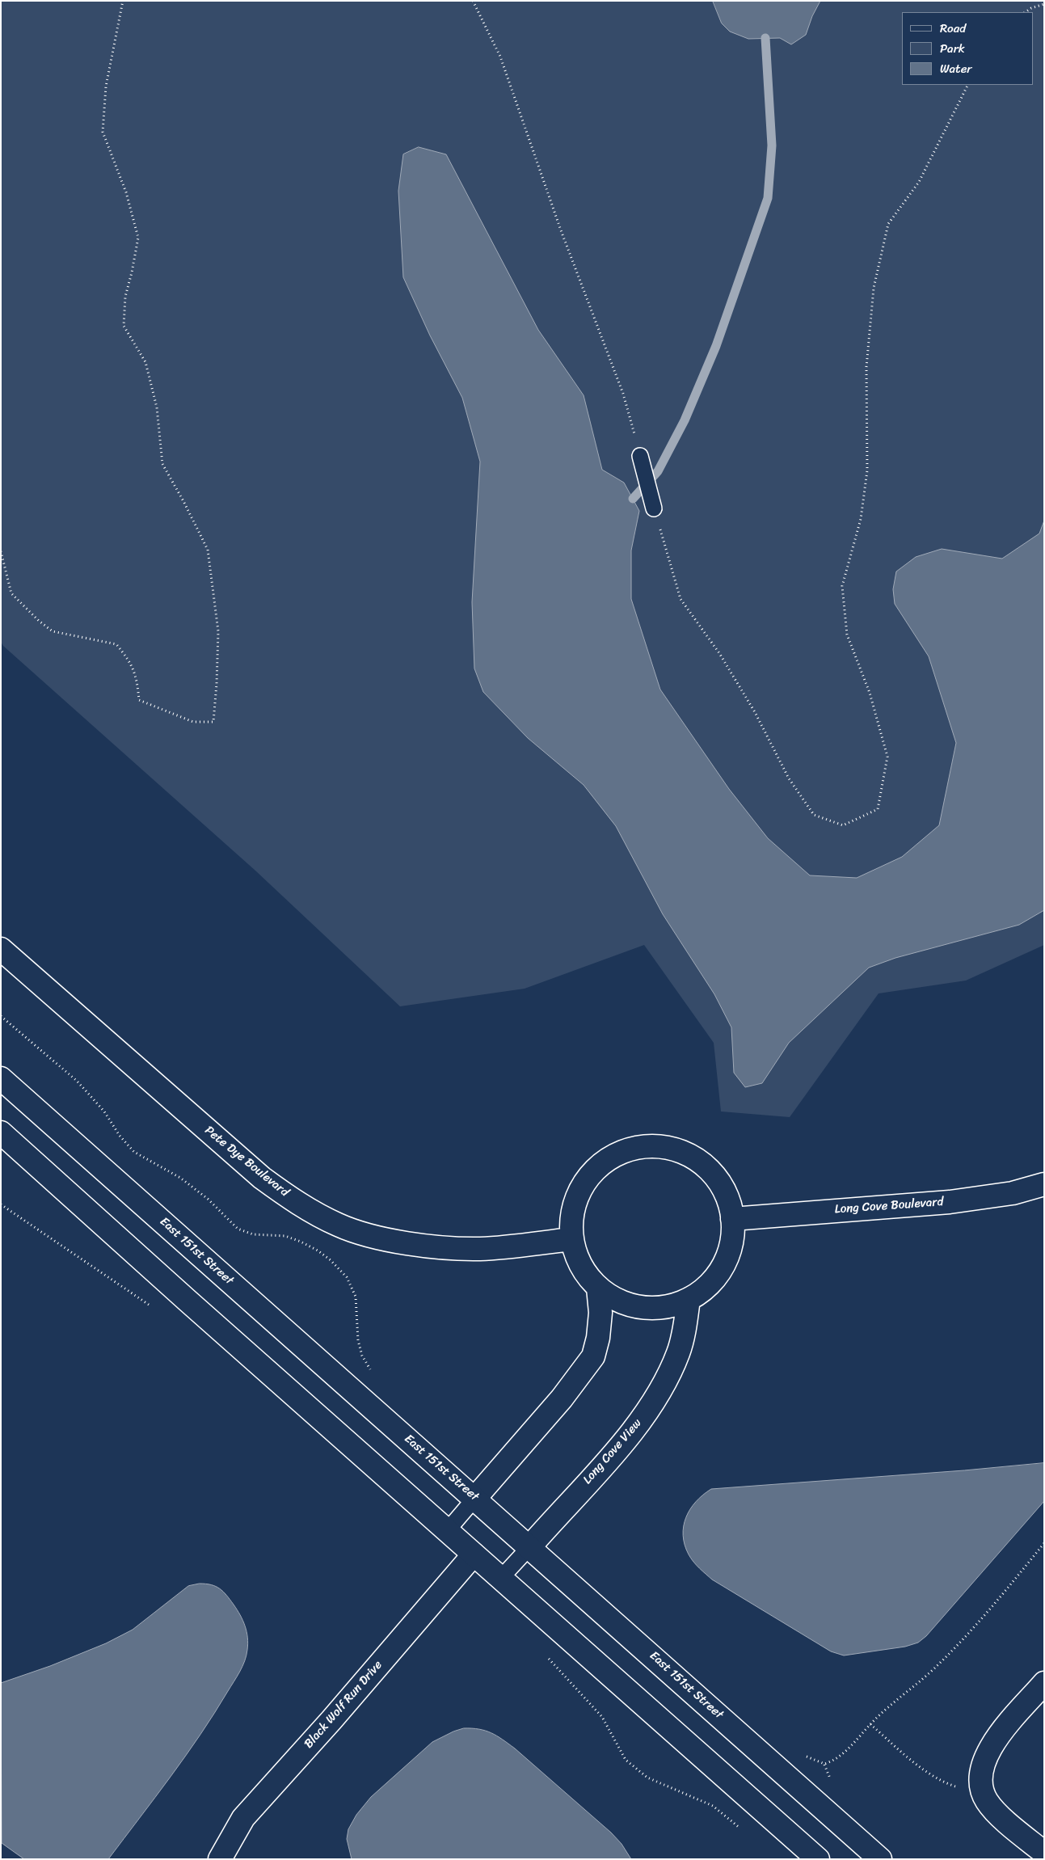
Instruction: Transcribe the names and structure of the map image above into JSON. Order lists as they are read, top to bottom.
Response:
{
  "streets": {
    "street": [
      "Pete Dye Boulevard",
      "Long Cove Boulevard",
      "East 151st Street",
      "Long Cove View",
      "Black Wolf Run Drive"
    ]
  },
  "crossings": [
    ["East 151st Street", "Long Cove View"]
  ],
  "legend": ["Road", "Park", "Water"]
}
